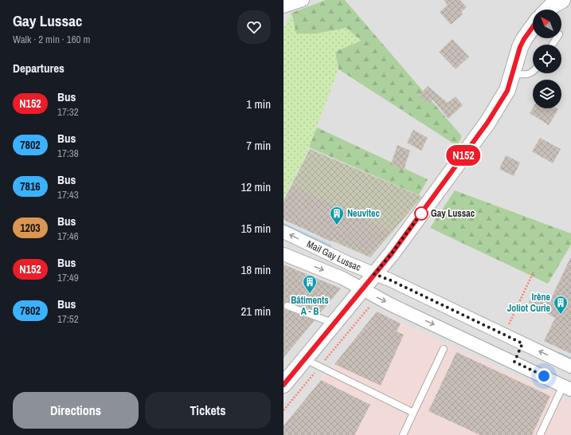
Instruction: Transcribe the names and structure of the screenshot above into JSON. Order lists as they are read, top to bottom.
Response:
{
  "streets": {
    "street": ["Mail Gay Lussac"]
  },
  "places": {
    "other": ["Gay Lussac"],
    "building": ["Neuvitec", "Bâtiments A - B", "Irène Joliot Curie"]
  },
  "lines": ["bus line N152"],
  "north": "top left",
  "page": {
    "heading": [
      ["Gay Lussac", "Walk · 2 min · 160 m"],
      "Departures"
    ],
    "on_map": "N152",
    "list": [
      {
        "mark": "N152",
        "name": "Bus",
        "note": "17:32",
        "value": "1 min"
      },
      {
        "mark": "7802",
        "name": "Bus",
        "note": "17:38",
        "value": "7 min"
      },
      {
        "mark": "7816",
        "name": "Bus",
        "note": "17:43",
        "value": "12 min"
      },
      {
        "mark": "1203",
        "name": "Bus",
        "note": "17:46",
        "value": "15 min"
      },
      {
        "mark": "N152",
        "name": "Bus",
        "note": "17:49",
        "value": "18 min"
      },
      {
        "mark": "7802",
        "name": "Bus",
        "note": "17:52",
        "value": "21 min"
      }
    ],
    "buttons": ["Directions", "Tickets"]
  }
}
